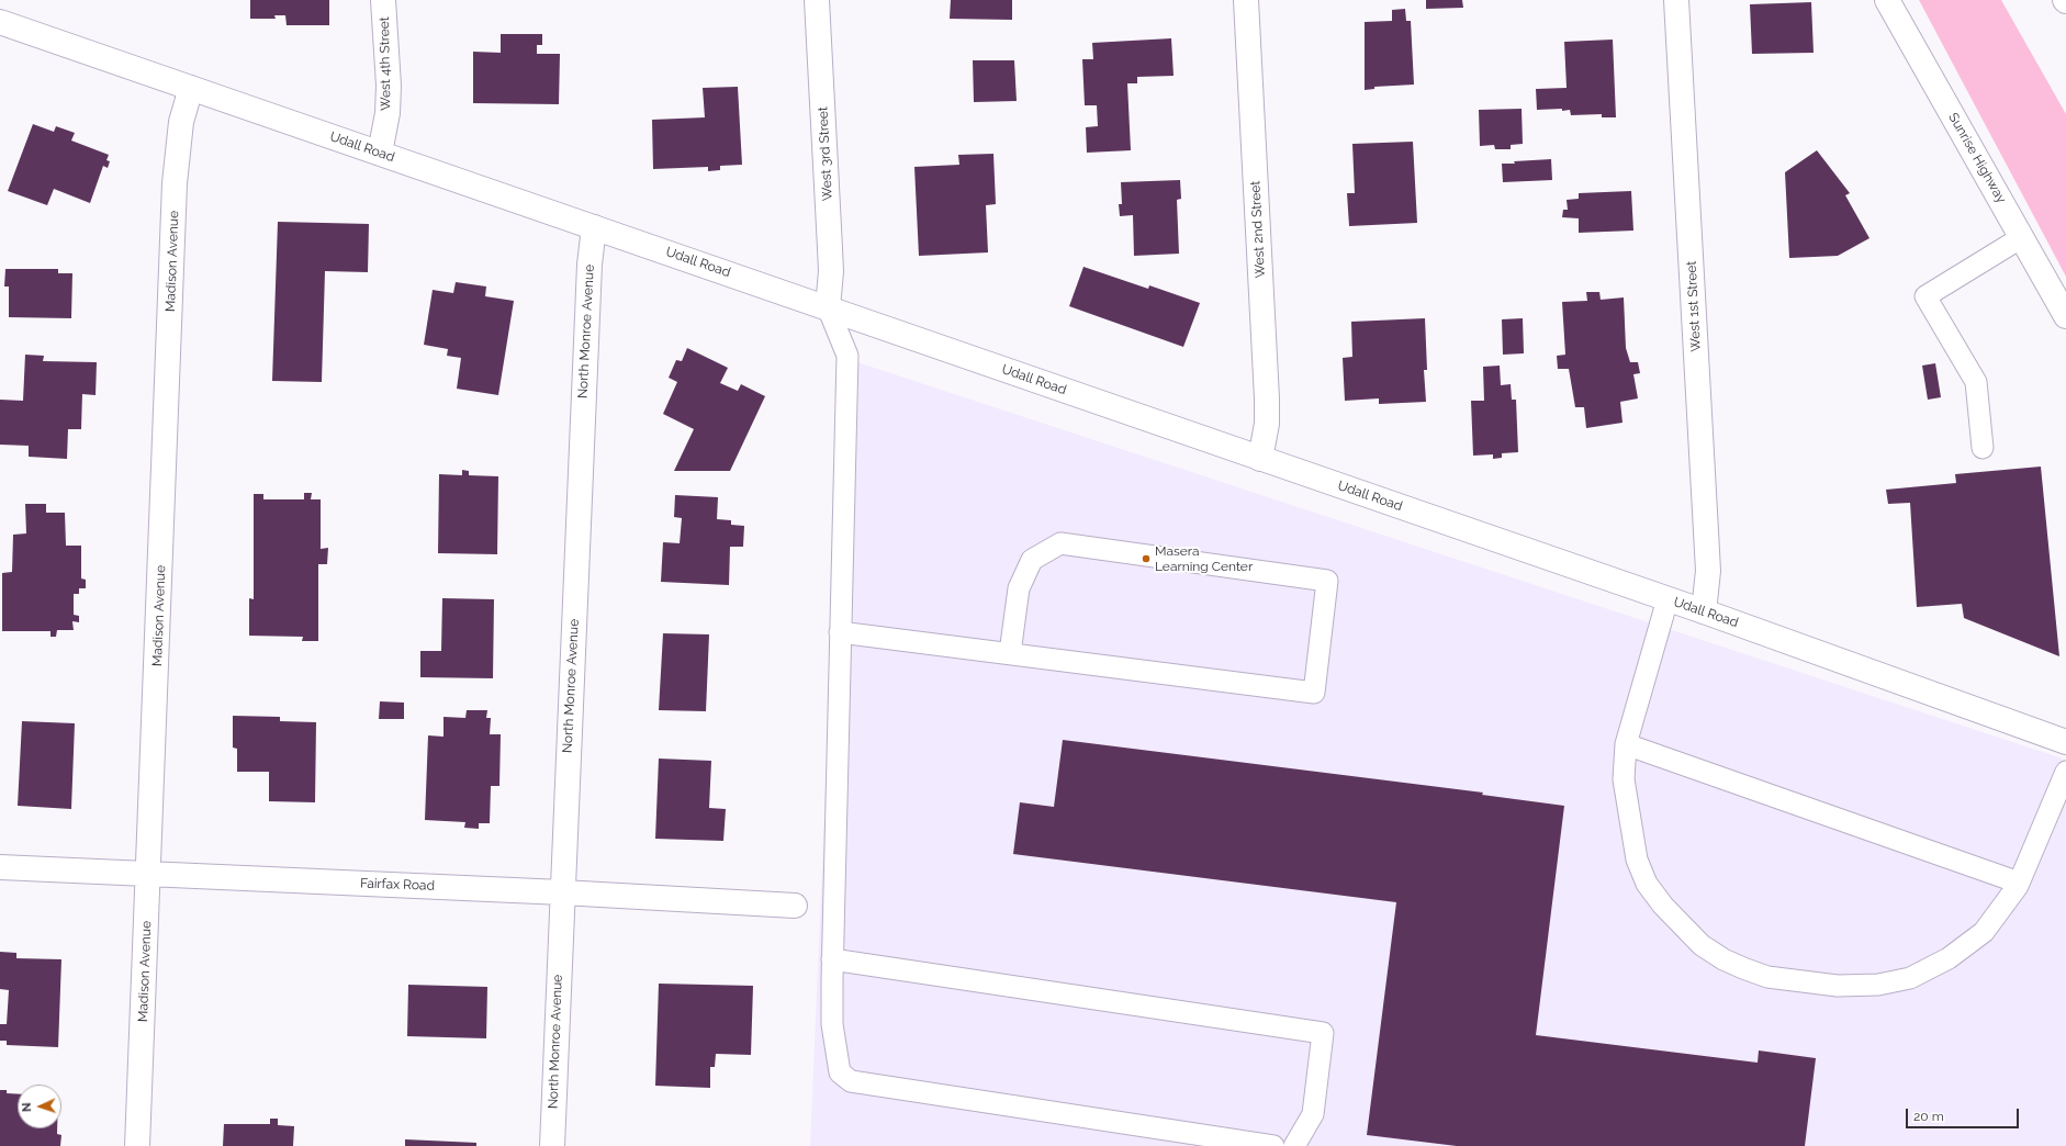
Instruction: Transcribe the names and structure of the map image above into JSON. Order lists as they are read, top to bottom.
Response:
{
  "streets": {
    "street": [
      "West 4th Street",
      "Udall Road",
      "West 3rd Street",
      "Sunrise Highway",
      "West 2nd Street",
      "Madison Avenue",
      "West 1st Street",
      "North Monroe Avenue",
      "Fairfax Road"
    ]
  },
  "crossings": [
    ["West 4th Street", "Udall Road"],
    ["Udall Road", "West 3rd Street"],
    ["Udall Road", "West 2nd Street"],
    ["Udall Road", "Madison Avenue"],
    ["Udall Road", "West 1st Street"],
    ["Udall Road", "North Monroe Avenue"],
    ["Madison Avenue", "Fairfax Road"],
    ["North Monroe Avenue", "Fairfax Road"]
  ],
  "places": ["Masera Learning Center"],
  "scale_bar": "20 m",
  "north": "left"
}
